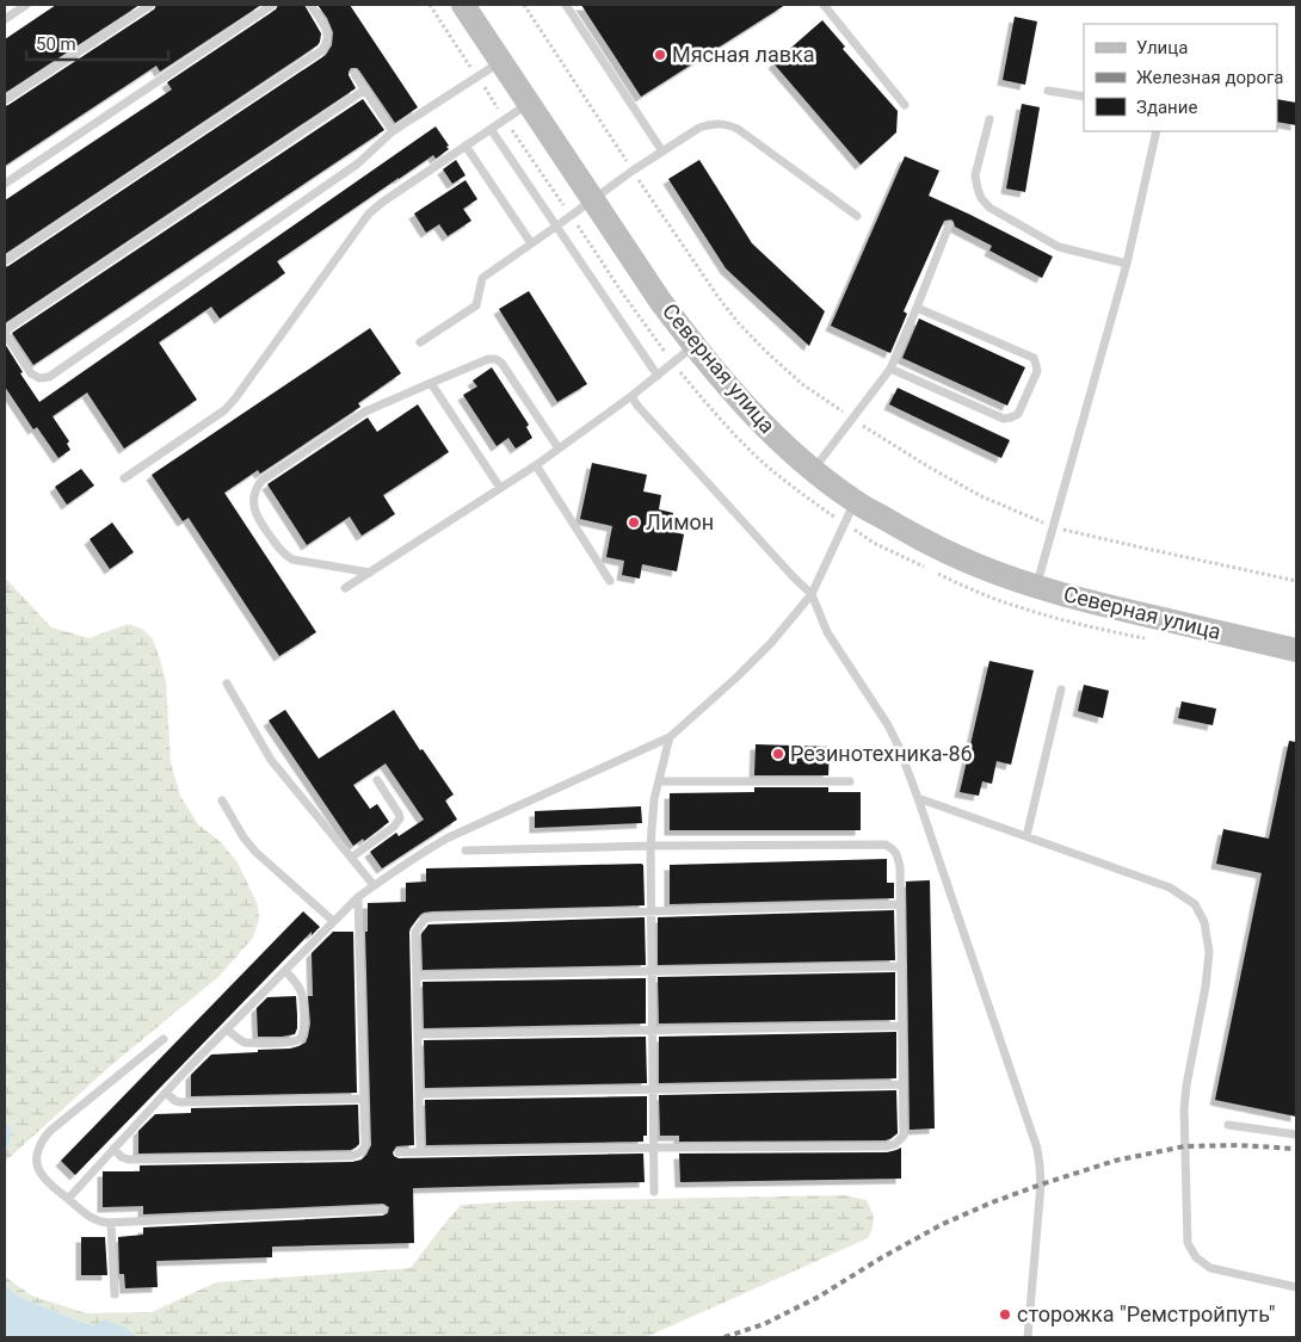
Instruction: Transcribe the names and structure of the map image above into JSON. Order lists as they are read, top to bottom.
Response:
{
  "streets": {
    "main road": ["Северная улица"]
  },
  "places": [
    "Мясная лавка",
    "Лимон",
    "Резинотехника-86",
    "сторожка \"Ремстройпуть\""
  ],
  "legend": ["Улица", "Железная дорога", "Здание"],
  "scale_bar": "50 m"
}
